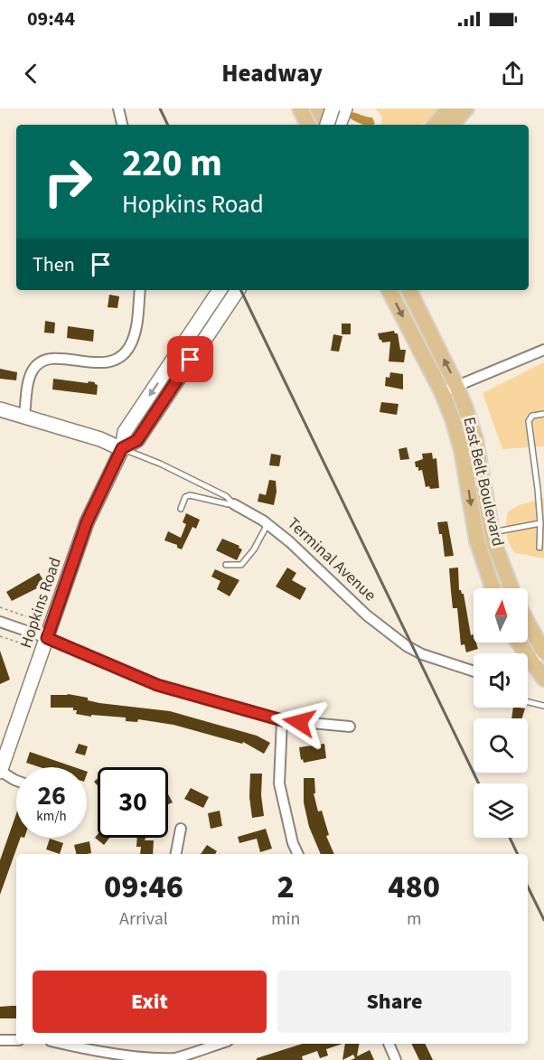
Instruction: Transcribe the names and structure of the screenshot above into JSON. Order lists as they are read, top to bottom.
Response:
{
  "streets": {
    "main road": ["East Belt Boulevard", "Hopkins Road"],
    "street": ["Terminal Avenue"]
  },
  "crossings": [
    ["Terminal Avenue", "Hopkins Road"]
  ],
  "north": "top",
  "page": {
    "status": "09:44",
    "header": "Headway",
    "turn": ["220 m", "Hopkins Road"],
    "then": "Then",
    "speed": "26 km/h",
    "limit": "30",
    "eta": [
      "09:46",
      "Arrival",
      "2",
      "min",
      "480",
      "m"
    ],
    "buttons": ["Exit", "Share"]
  }
}
